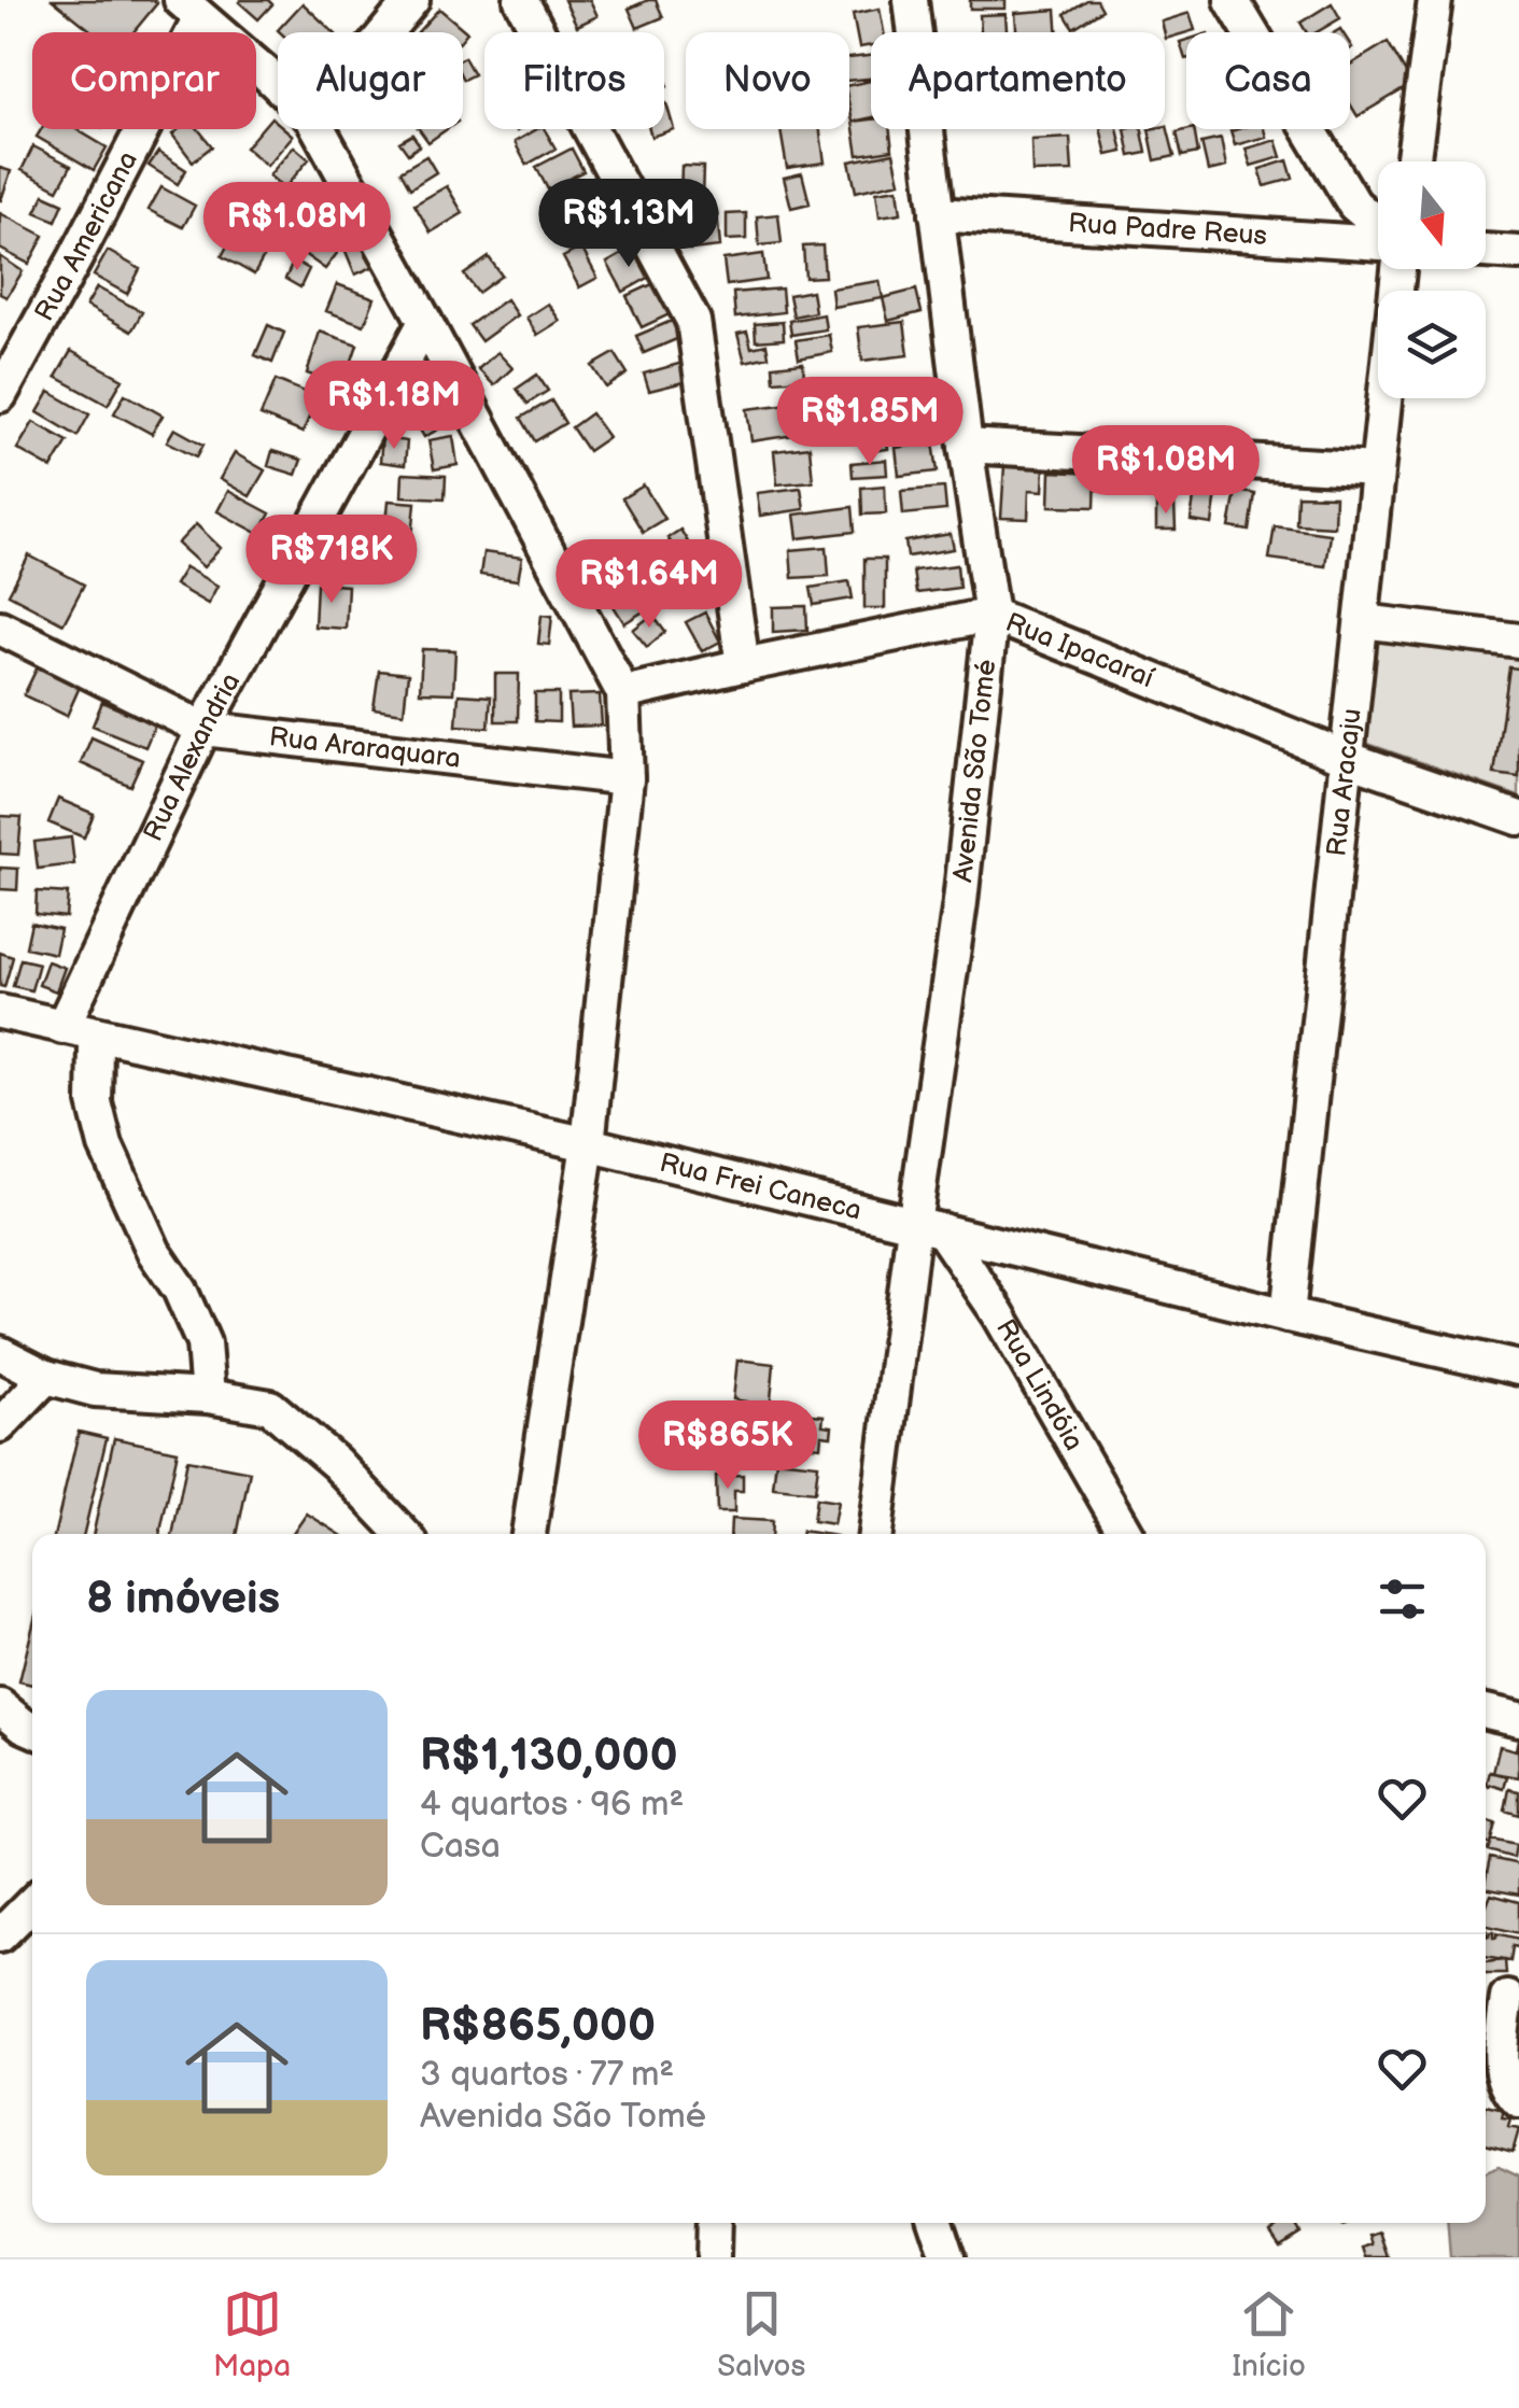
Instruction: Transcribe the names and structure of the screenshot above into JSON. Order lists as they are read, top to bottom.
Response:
{
  "streets": {
    "street": [
      "Rua Padre Reus",
      "Rua Americana",
      "Rua Ipacaraí",
      "Rua Araraquara",
      "Rua Alexandria",
      "Avenida São Tomé",
      "Rua Aracaju",
      "Rua Frei Caneca",
      "Rua Lindóia"
    ]
  },
  "crossings": [
    ["Rua Padre Reus", "Avenida São Tomé"],
    ["Rua Ipacaraí", "Avenida São Tomé"],
    ["Rua Ipacaraí", "Rua Aracaju"],
    ["Rua Araraquara", "Rua Alexandria"],
    ["Rua Alexandria", "Rua Frei Caneca"],
    ["Avenida São Tomé", "Rua Frei Caneca"],
    ["Avenida São Tomé", "Rua Lindóia"],
    ["Rua Aracaju", "Rua Frei Caneca"],
    ["Rua Frei Caneca", "Rua Lindóia"]
  ],
  "north": "bottom",
  "page": {
    "chip": [
      "Comprar",
      "Alugar",
      "Filtros",
      "Novo",
      "Apartamento",
      "Casa"
    ],
    "price": [
      "R$1.13M",
      "R$1.08M",
      "R$1.18M",
      "R$1.85M",
      "R$1.08M",
      "R$718K",
      "R$1.64M",
      "R$865K"
    ],
    "heading": "8 imóveis",
    "list": [
      {
        "name": "R$1,130,000",
        "note": "4 quartos · 96 m² · Casa"
      },
      {
        "name": "R$865,000",
        "note": "3 quartos · 77 m² · Avenida São Tomé"
      }
    ],
    "tabs": ["Mapa", "Salvos", "Início"]
  }
}
